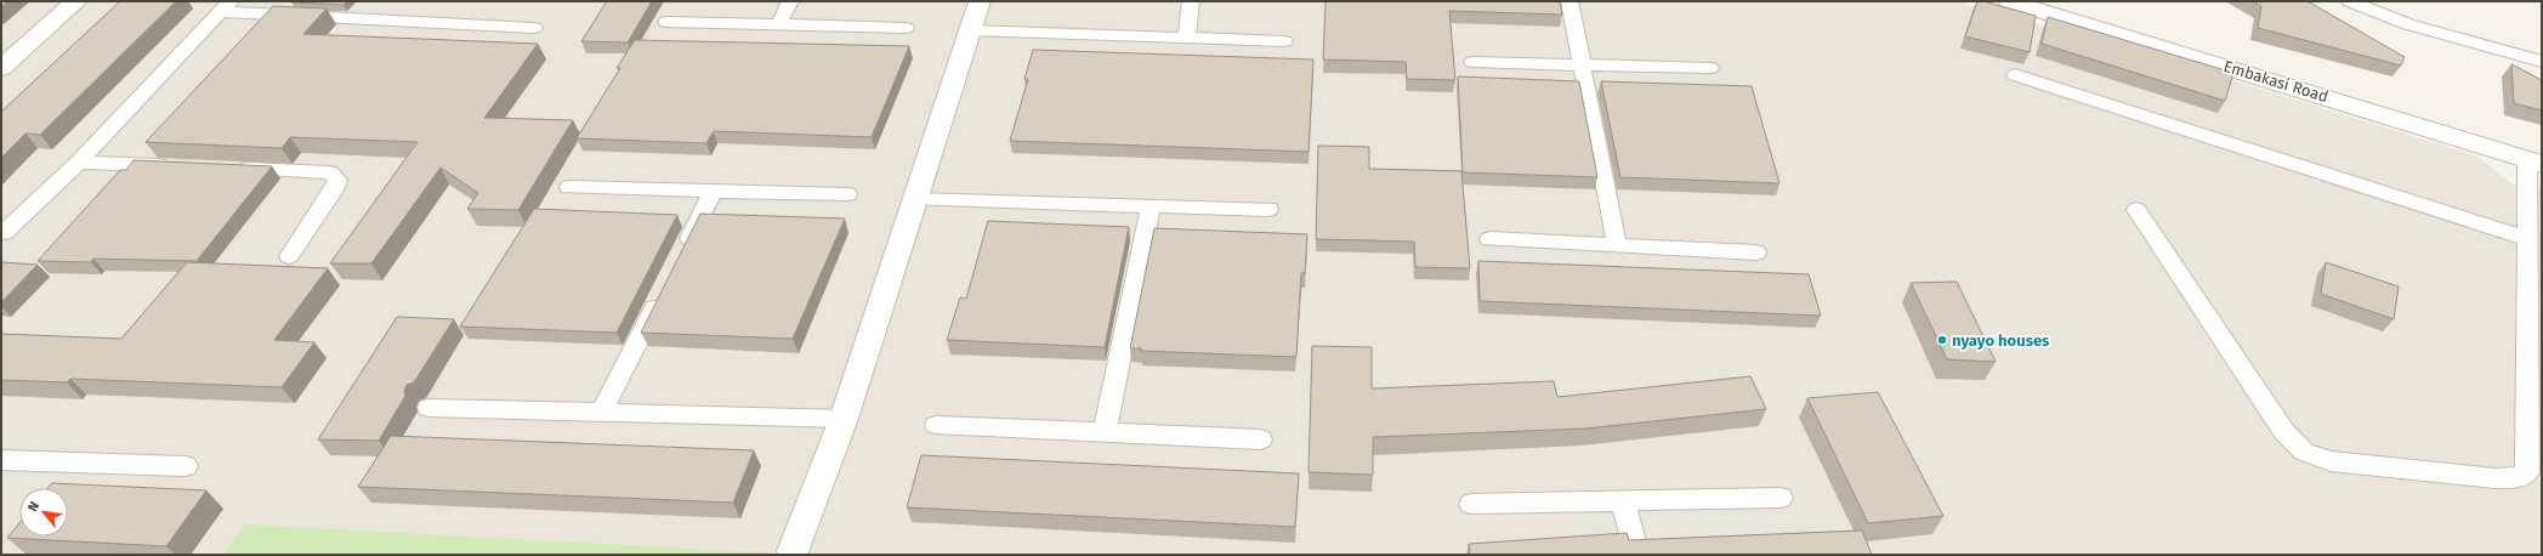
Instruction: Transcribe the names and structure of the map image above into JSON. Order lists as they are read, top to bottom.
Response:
{
  "streets": {
    "street": ["Embakasi Road"]
  },
  "places": ["nyayo houses"],
  "north": "top left"
}
